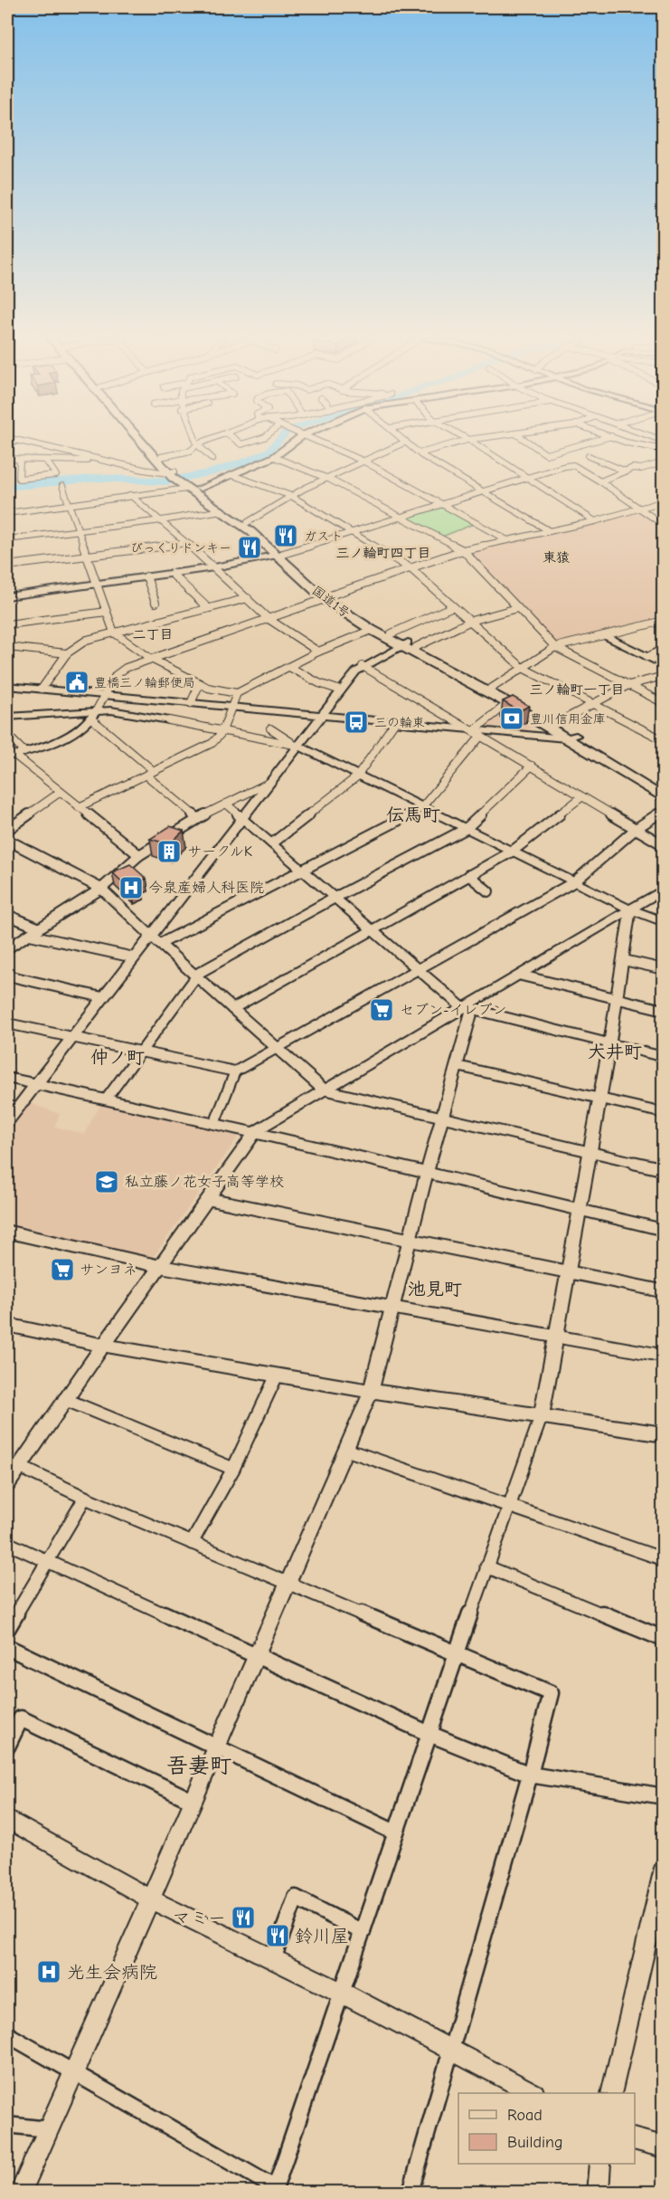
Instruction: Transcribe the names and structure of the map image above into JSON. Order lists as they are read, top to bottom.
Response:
{
  "streets": {
    "highway": ["国道1号"]
  },
  "districts": [
    "三ノ輪町四丁目",
    "東猿",
    "二丁目",
    "三ノ輪町一丁目",
    "伝馬町",
    "大井町",
    "仲ノ町",
    "池見町",
    "吾妻町"
  ],
  "places": {
    "restaurant": [
      "ガスト",
      "びっくりドンキー",
      "マミー",
      "鈴川屋"
    ],
    "public building": ["豊橋三ノ輪郵便局"],
    "bank": ["豊川信用金庫"],
    "bus stop": ["三の輪東"],
    "building": ["サークルK"],
    "hospital": ["今泉産婦人科医院", "光生会病院"],
    "supermarket": ["セブン-イレブン", "サンヨネ"],
    "school or university": ["私立藤ノ花女子高等学校"]
  },
  "legend": ["Road", "Building"]
}
